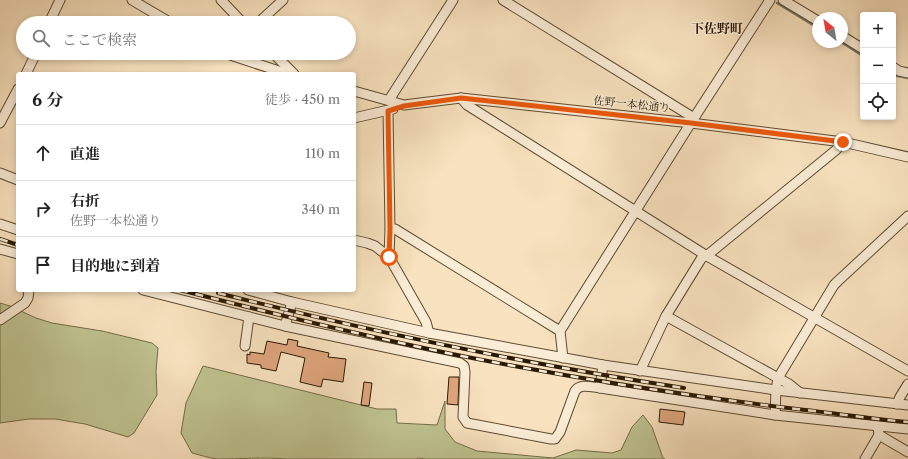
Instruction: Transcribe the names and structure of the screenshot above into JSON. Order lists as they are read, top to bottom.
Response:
{
  "streets": {
    "street": ["佐野一本松通り"]
  },
  "districts": ["下佐野町"],
  "north": "top left",
  "page": {
    "map_buttons": ["+", "−"],
    "search": "ここで検索",
    "heading": ["6 分", "徒歩 · 450 m"],
    "list": [
      ["直進", "110 m"],
      ["右折", "佐野一本松通り", "340 m"],
      "目的地に到着"
    ]
  }
}
